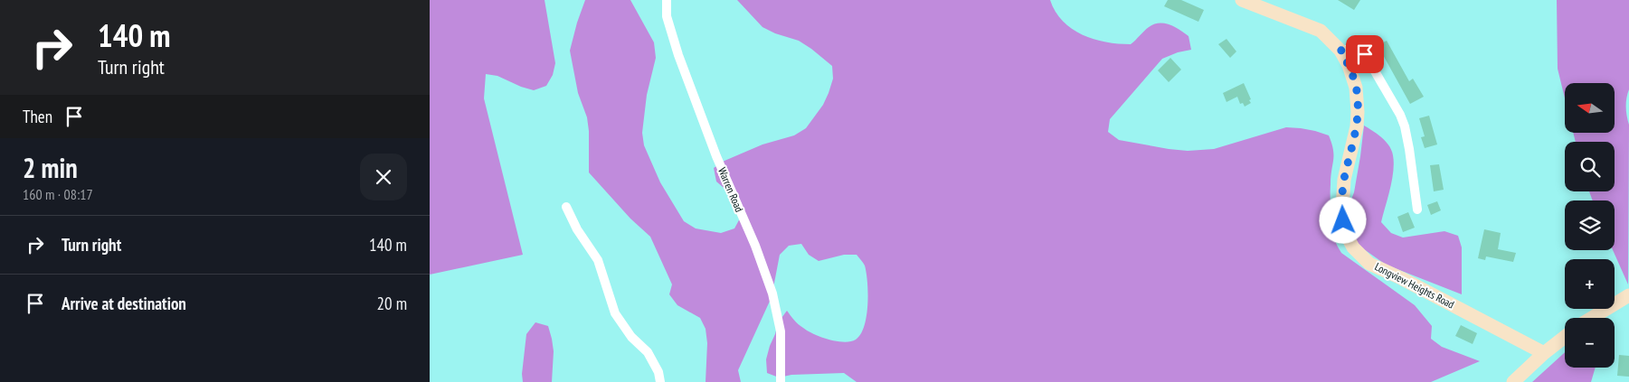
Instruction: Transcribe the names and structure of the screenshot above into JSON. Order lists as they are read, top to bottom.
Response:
{
  "streets": {
    "street": ["Warren Road", "Longview Heights Road"]
  },
  "north": "left",
  "page": {
    "turn": ["140 m", "Turn right"],
    "map_buttons": ["+", "−"],
    "then": "Then",
    "heading": ["2 min", "160 m · 08:17"],
    "list": [
      {
        "name": "Turn right",
        "value": "140 m"
      },
      {
        "name": "Arrive at destination",
        "value": "20 m"
      }
    ]
  }
}
